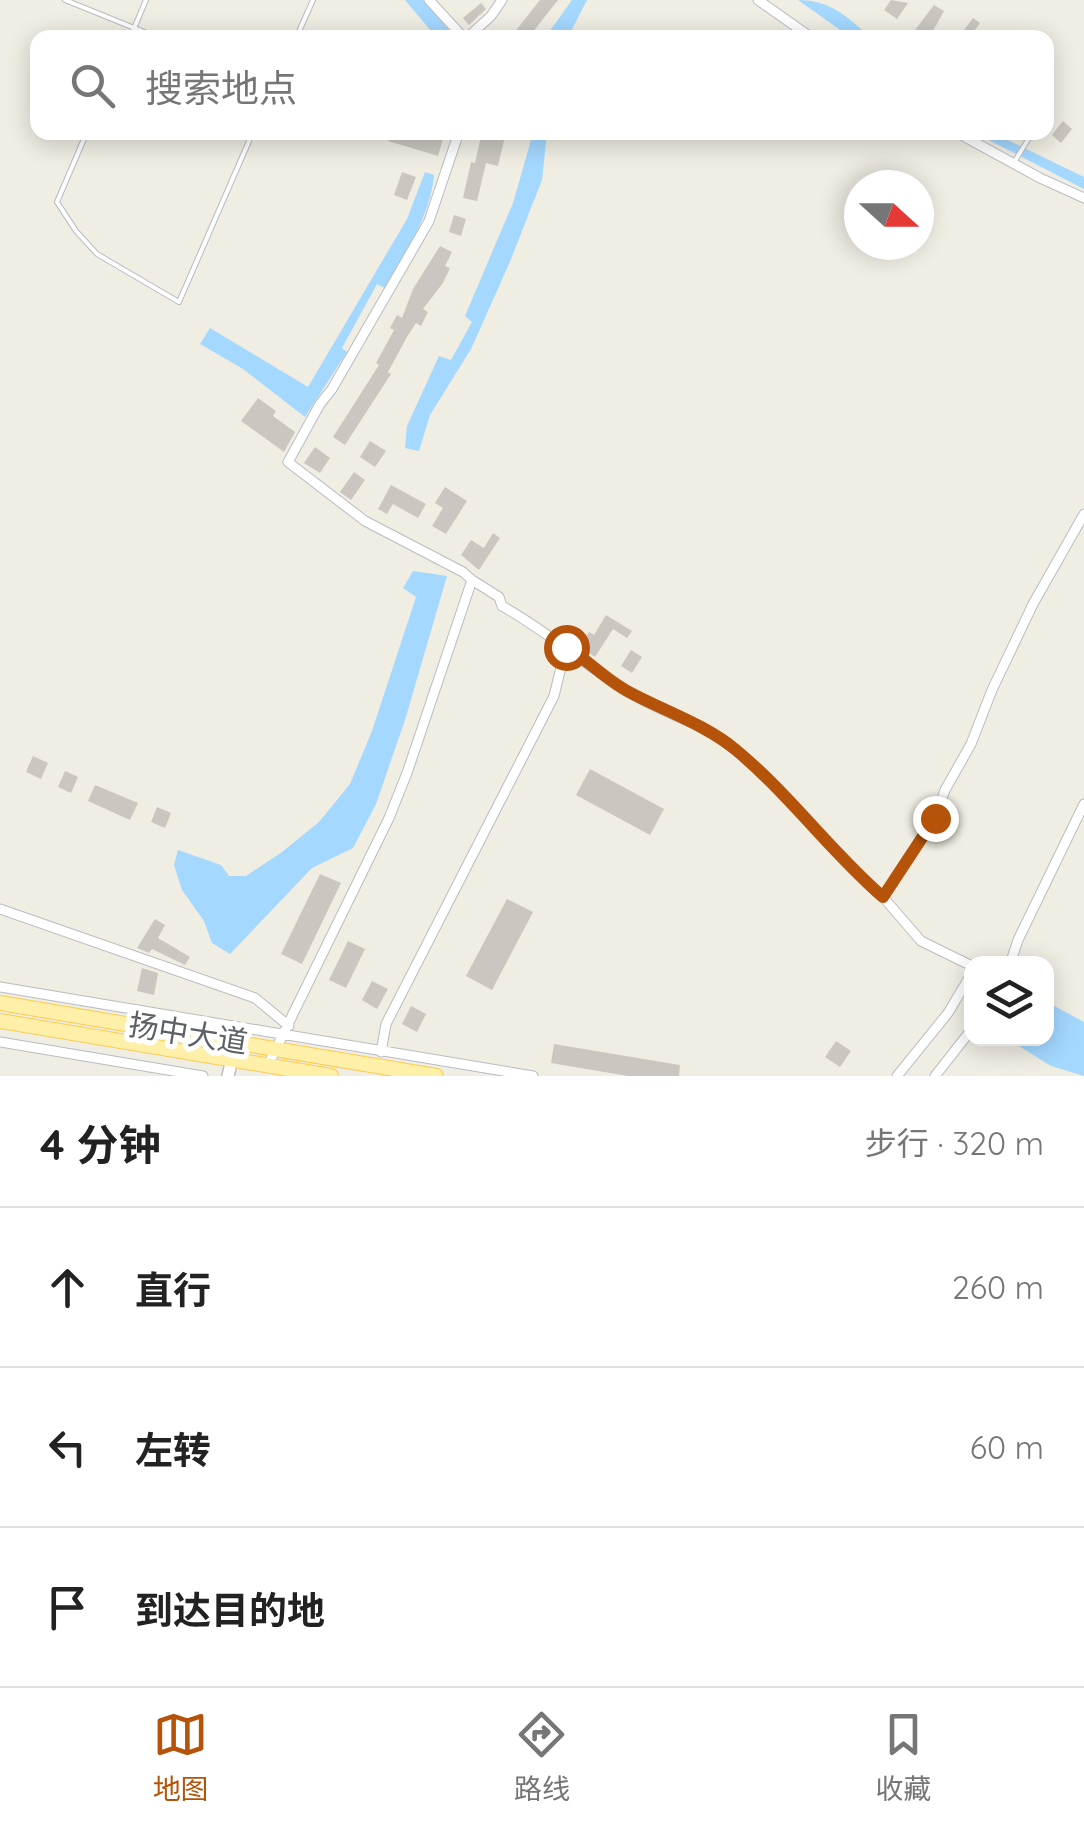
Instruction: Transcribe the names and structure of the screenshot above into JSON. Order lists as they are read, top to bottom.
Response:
{
  "streets": {
    "main road": ["扬中大道"]
  },
  "north": "right",
  "page": {
    "search": "搜索地点",
    "heading": ["4 分钟", "步行 · 320 m"],
    "list": [
      ["直行", "260 m"],
      ["左转", "60 m"],
      "到达目的地"
    ],
    "nav": ["地图", "路线", "收藏"]
  }
}
